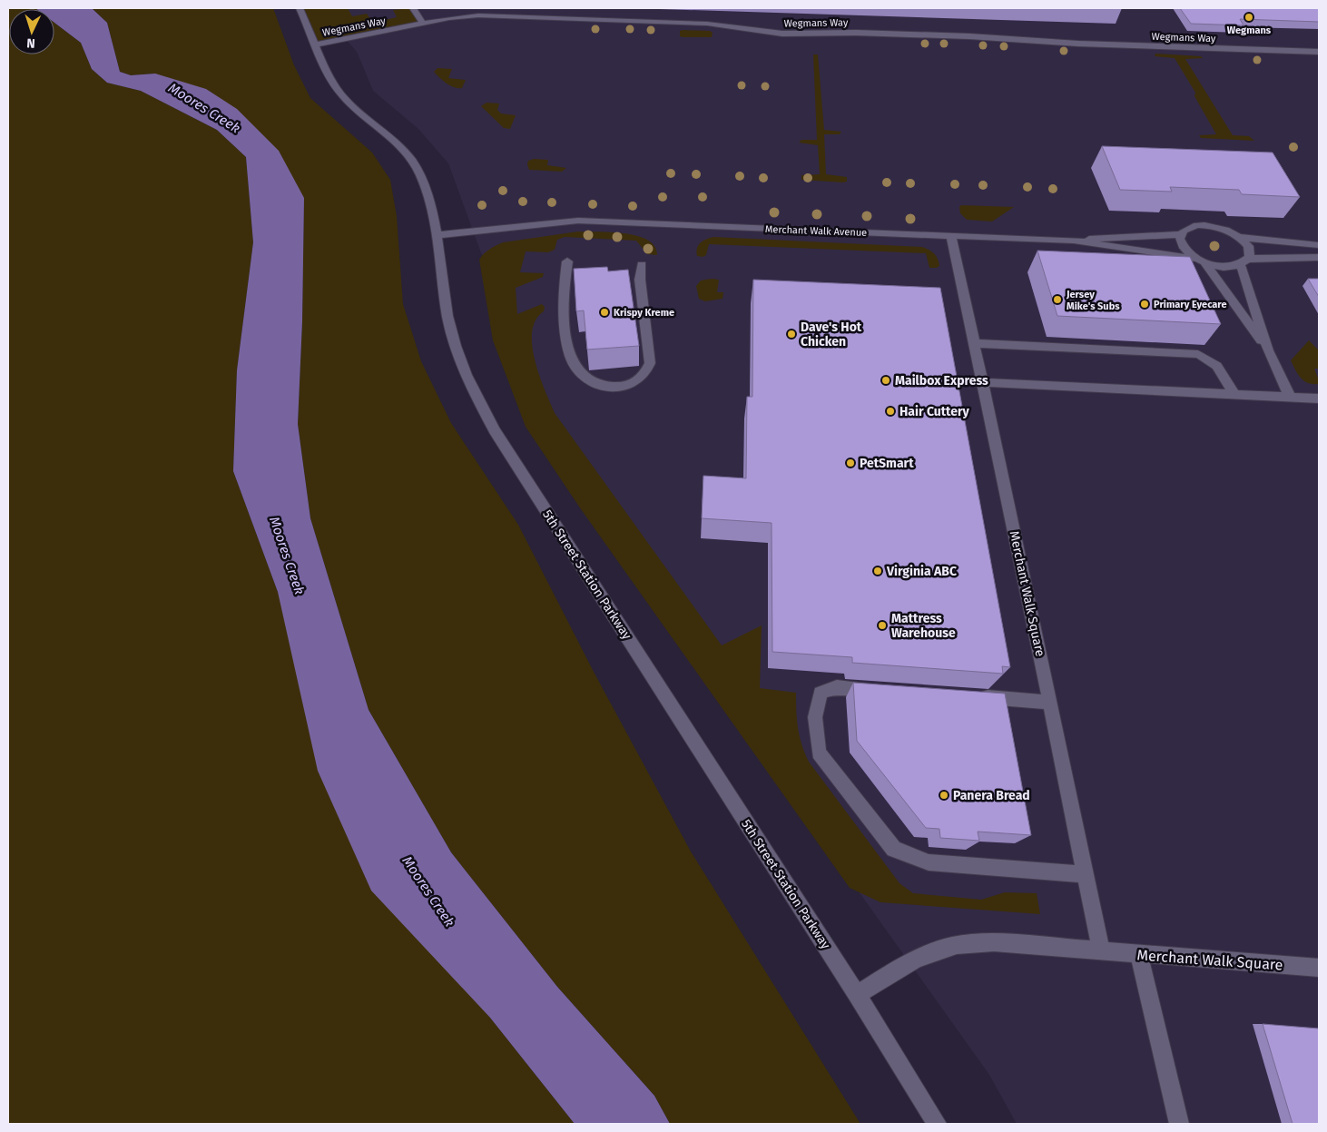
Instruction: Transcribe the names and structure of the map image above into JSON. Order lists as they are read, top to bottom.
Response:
{
  "streets": {
    "street": [
      "Wegmans Way",
      "Merchant Walk Avenue",
      "5th Street Station Parkway",
      "Merchant Walk Square"
    ]
  },
  "crossings": [
    ["Wegmans Way", "5th Street Station Parkway"],
    ["Merchant Walk Avenue", "5th Street Station Parkway"],
    ["Merchant Walk Avenue", "Merchant Walk Square"],
    ["5th Street Station Parkway", "Merchant Walk Square"]
  ],
  "water": ["Moores Creek"],
  "places": [
    "Wegmans",
    "Jersey Mike's Subs",
    "Primary Eyecare",
    "Krispy Kreme",
    "Dave's Hot Chicken",
    "Mailbox Express",
    "Hair Cuttery",
    "PetSmart",
    "Virginia ABC",
    "Mattress Warehouse",
    "Panera Bread"
  ],
  "north": "bottom"
}
